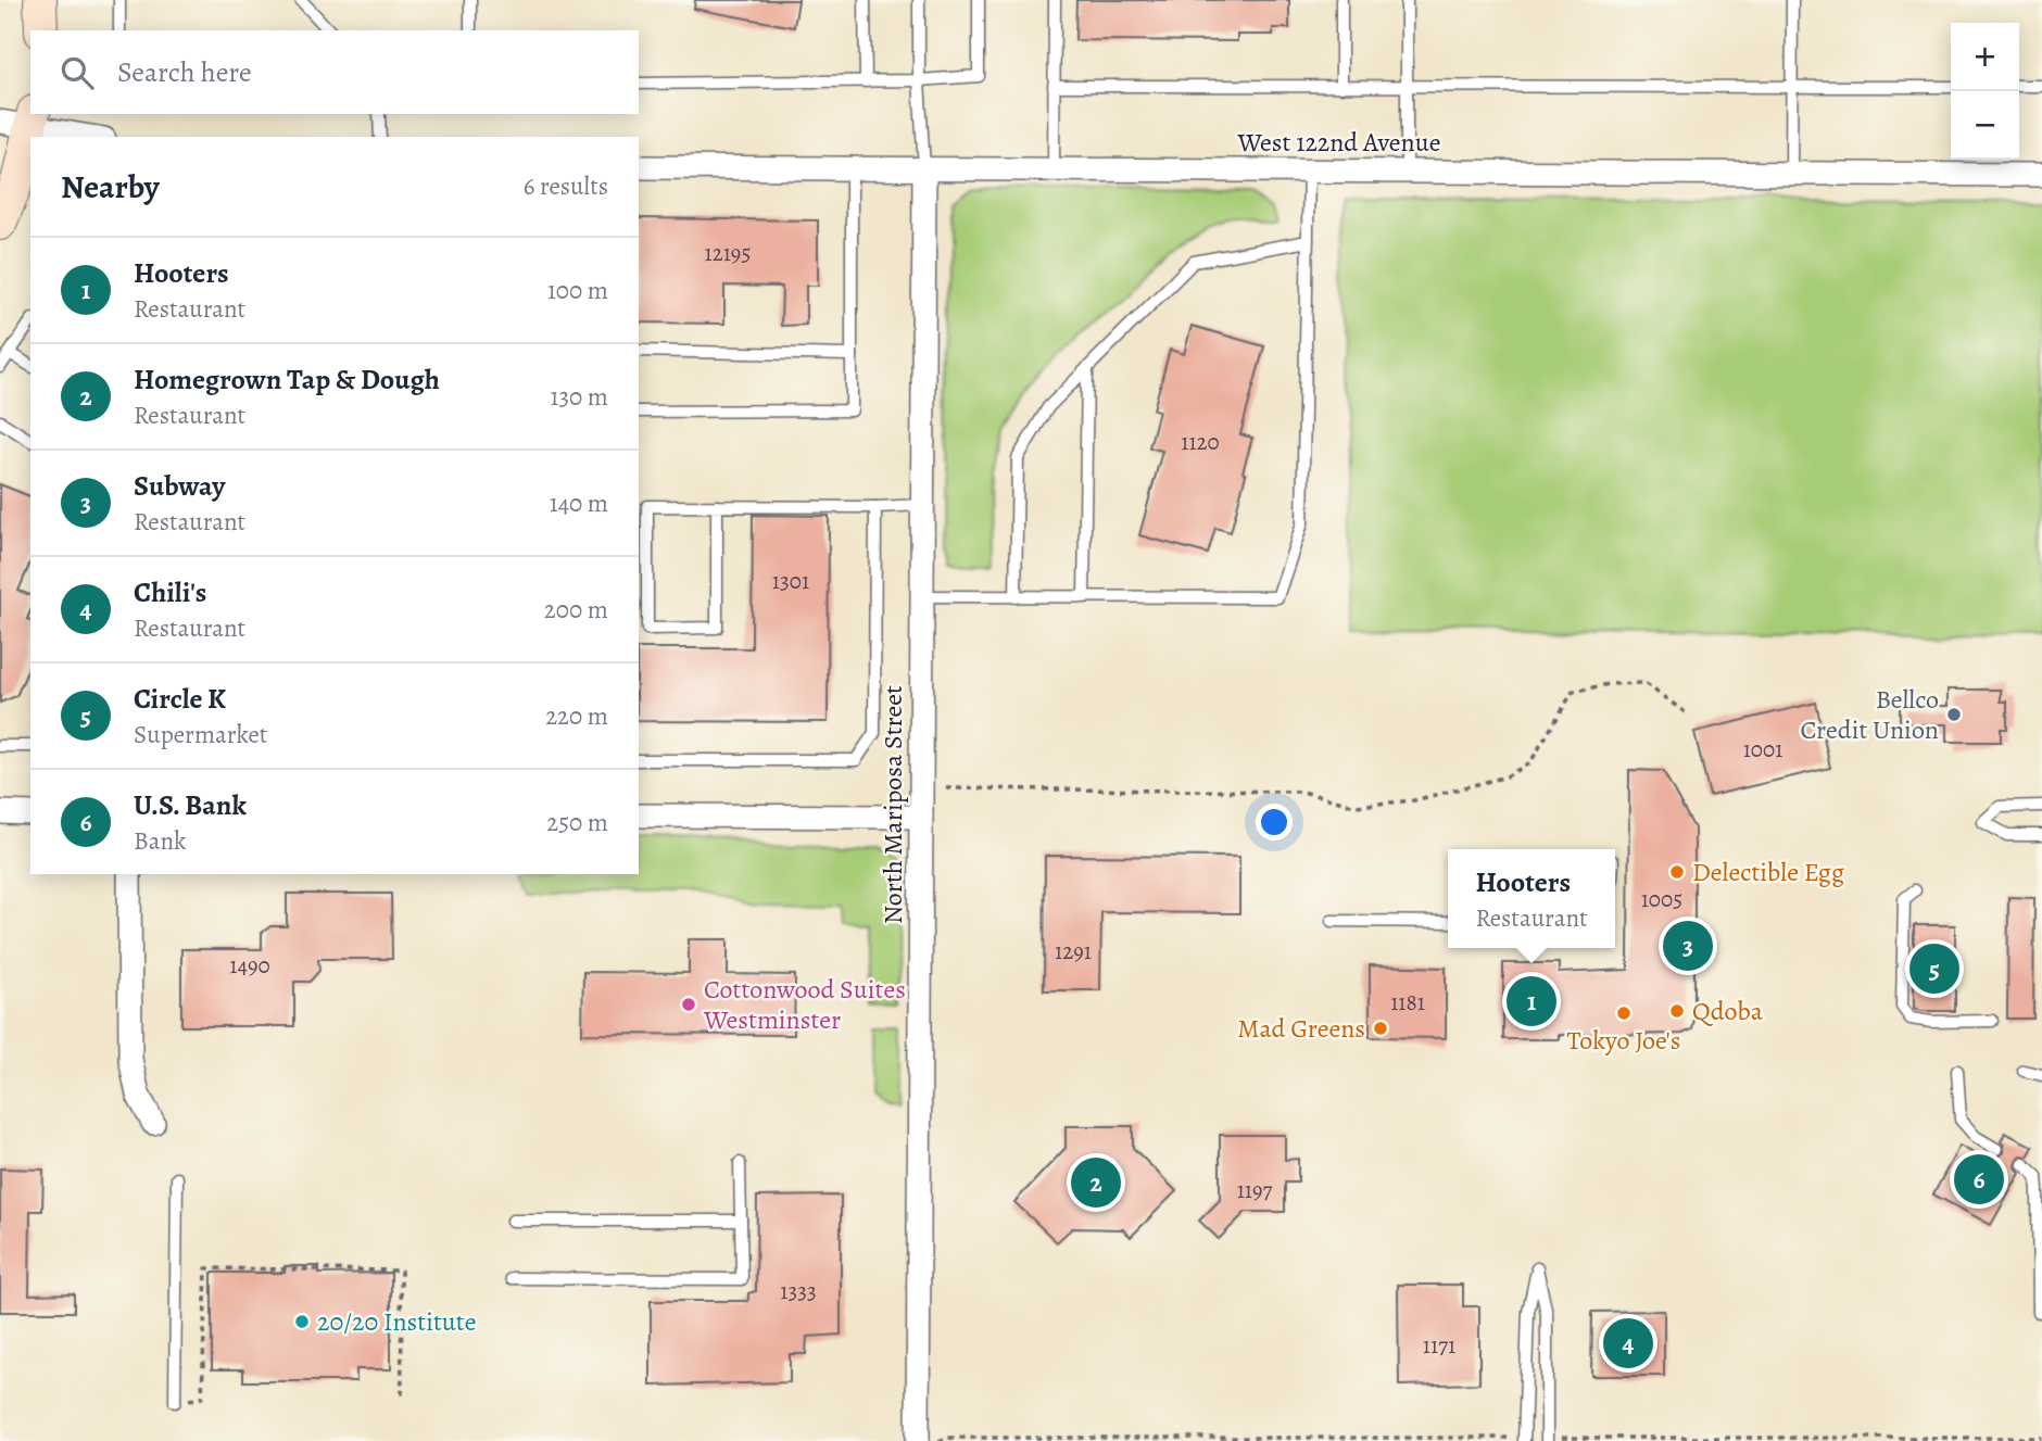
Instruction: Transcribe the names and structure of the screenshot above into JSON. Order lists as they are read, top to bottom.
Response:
{
  "streets": {
    "street": ["West 122nd Avenue", "North Mariposa Street"]
  },
  "crossings": [
    ["West 122nd Avenue", "North Mariposa Street"]
  ],
  "places": [
    "Bellco Credit Union",
    "Delectible Egg",
    "Cottonwood Suites Westminster",
    "Qdoba",
    "Tokyo Joe's",
    "Mad Greens",
    "20/20 Institute"
  ],
  "house_numbers": [
    "12195",
    "1120",
    "1301",
    "1001",
    "1005",
    "1291",
    "1490",
    "1181",
    "1197",
    "1333",
    "1171"
  ],
  "page": {
    "map_buttons": ["+", "−"],
    "search": "Search here",
    "heading": ["Nearby", "6 results"],
    "list": [
      {
        "mark": "1",
        "name": "Hooters",
        "note": "Restaurant",
        "value": "100 m"
      },
      {
        "mark": "2",
        "name": "Homegrown Tap & Dough",
        "note": "Restaurant",
        "value": "130 m"
      },
      {
        "mark": "3",
        "name": "Subway",
        "note": "Restaurant",
        "value": "140 m"
      },
      {
        "mark": "4",
        "name": "Chili's",
        "note": "Restaurant",
        "value": "200 m"
      },
      {
        "mark": "5",
        "name": "Circle K",
        "note": "Supermarket",
        "value": "220 m"
      },
      {
        "mark": "6",
        "name": "U.S. Bank",
        "note": "Bank",
        "value": "250 m"
      }
    ],
    "popup": ["Hooters", "Restaurant"],
    "pins": [
      "3",
      "5",
      "1",
      "6",
      "2",
      "4"
    ]
  }
}
